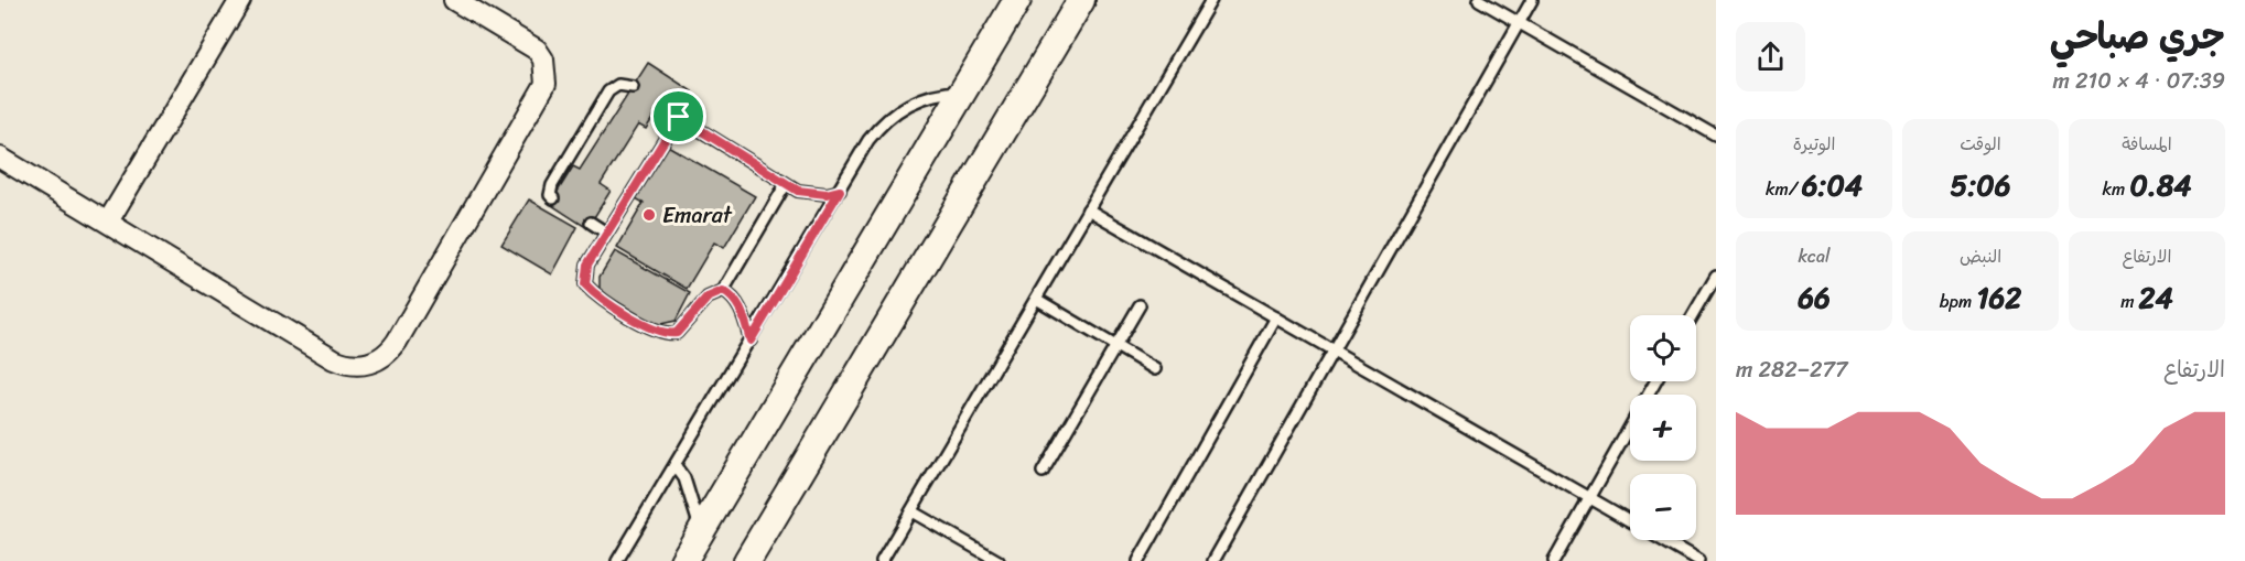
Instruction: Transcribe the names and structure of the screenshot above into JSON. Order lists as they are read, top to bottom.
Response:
{
  "places": ["Emarat"],
  "page": {
    "heading": ["جري صباحي", "07:39 · 4 × 210 m"],
    "stats": [
      ["المسافة", "0.84 km"],
      ["الوقت", "5:06"],
      ["الوتيرة", "6:04 /km"],
      ["الارتفاع", "24 m"],
      ["النبض", "162 bpm"],
      ["kcal", "66"]
    ],
    "map_buttons": ["+", "−"],
    "chart": ["الارتفاع", "277–282 m"]
  }
}
